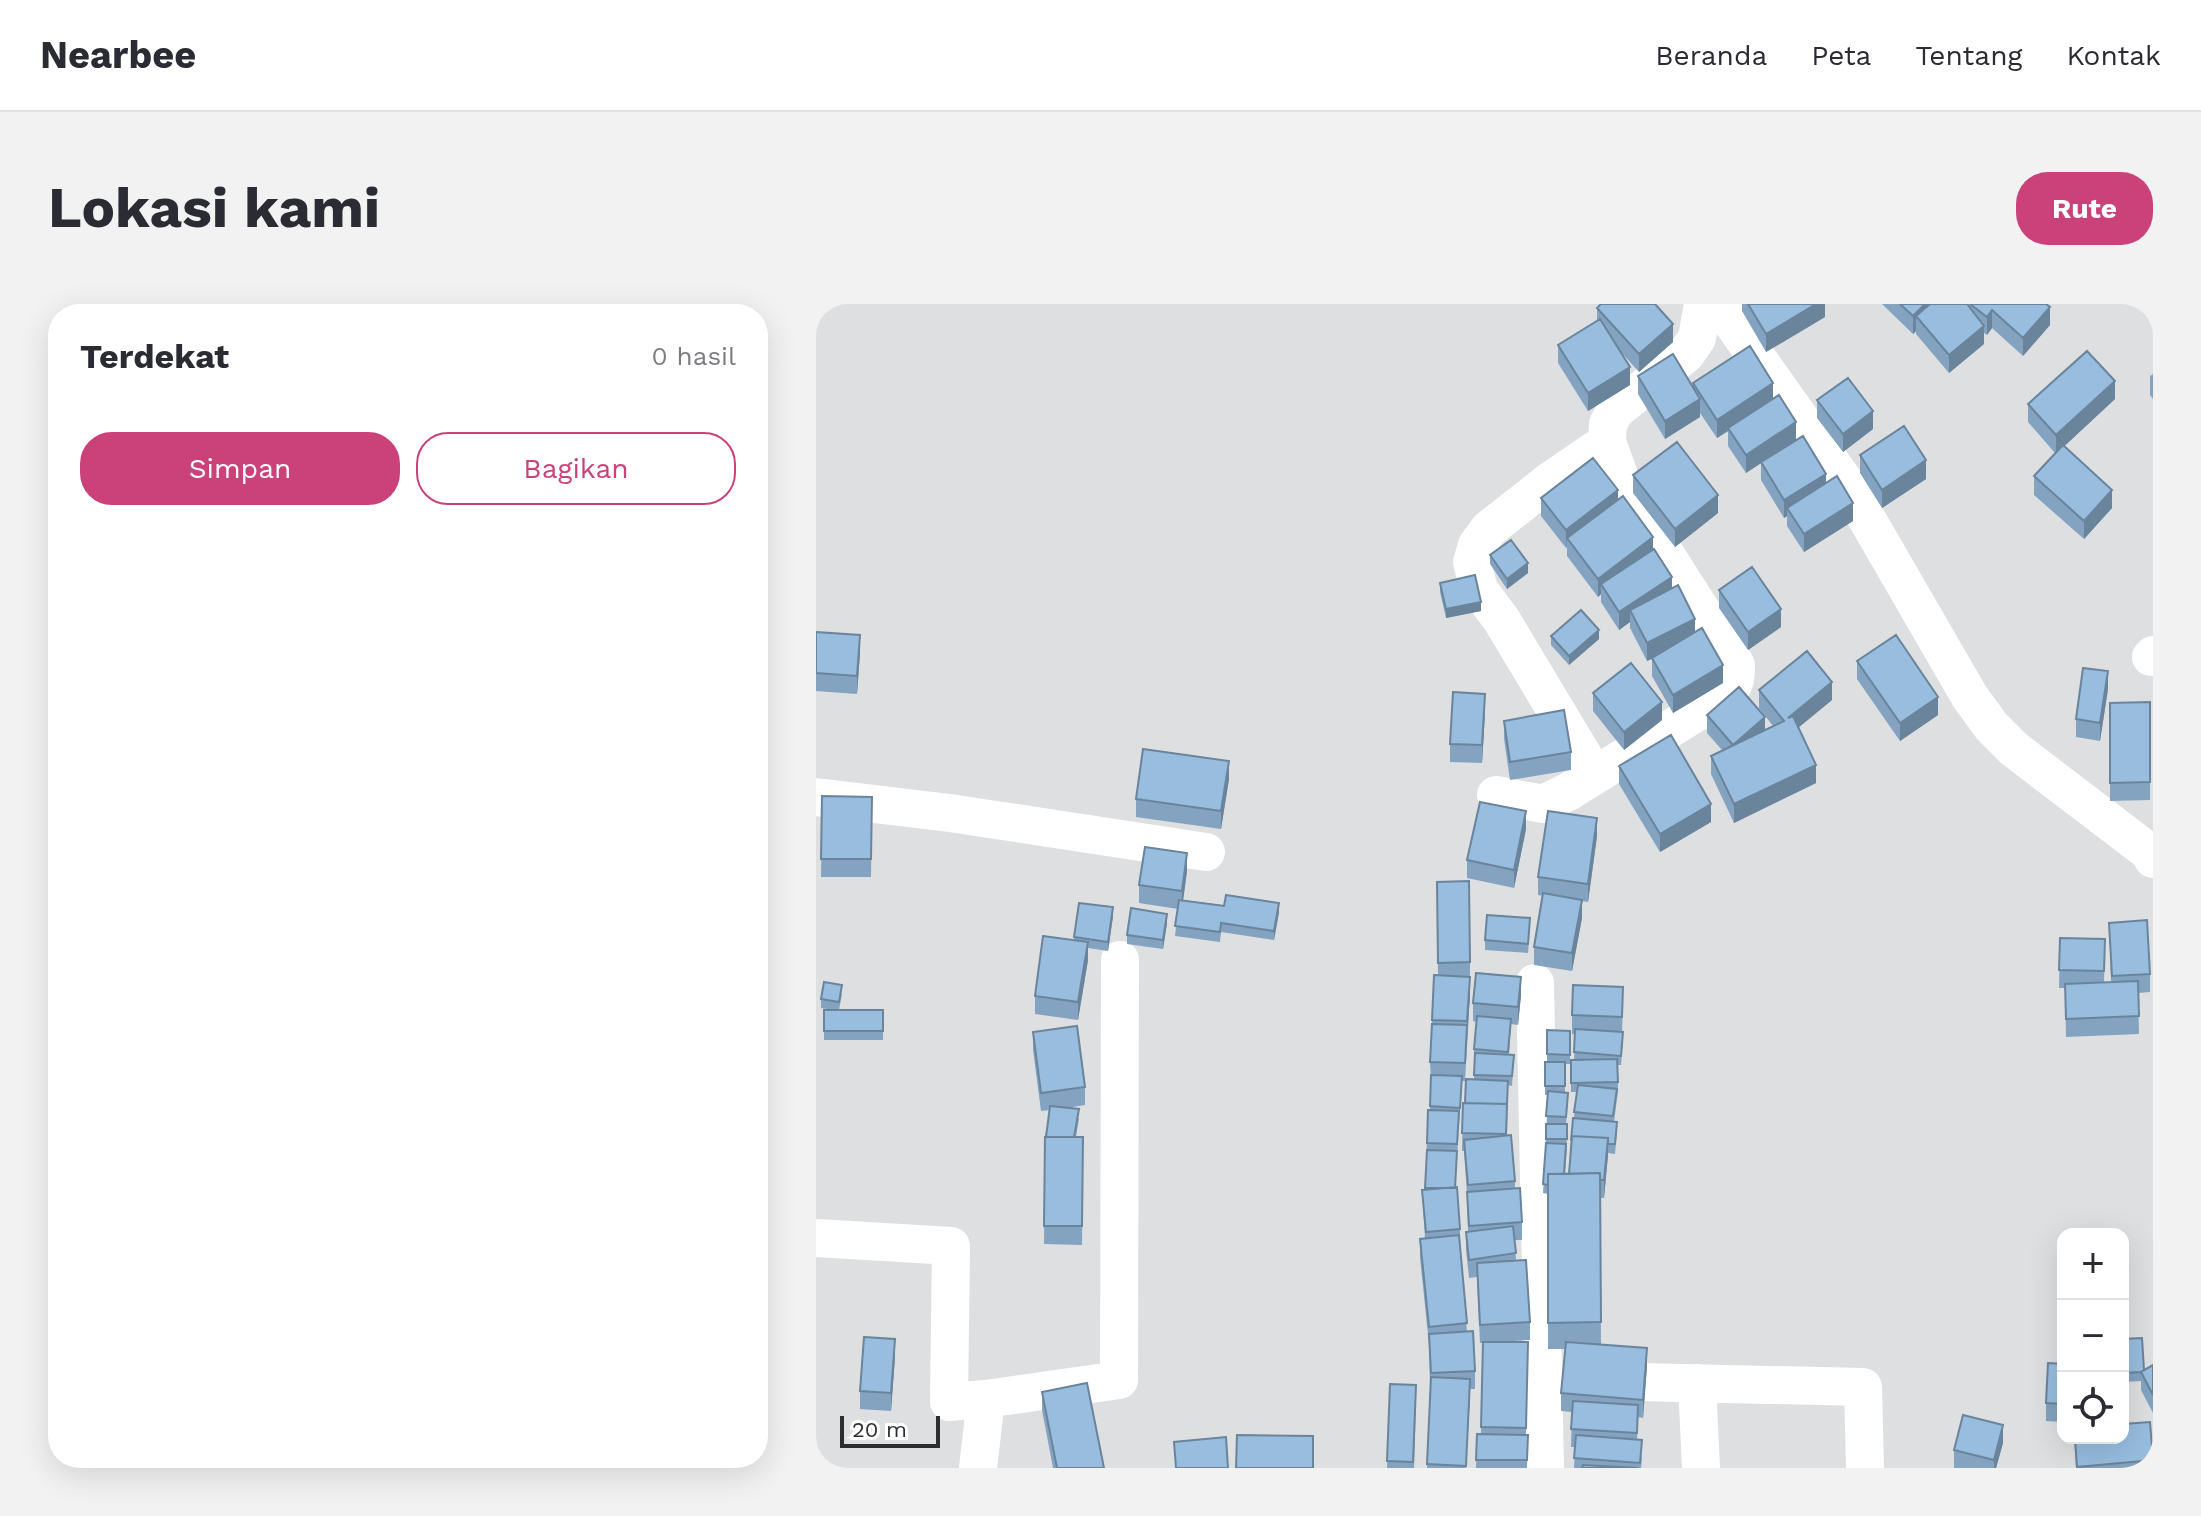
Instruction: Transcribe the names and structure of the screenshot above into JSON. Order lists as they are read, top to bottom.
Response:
{
  "scale_bar": "20 m",
  "page": {
    "header": "Nearbee",
    "nav": [
      "Beranda",
      "Peta",
      "Tentang",
      "Kontak"
    ],
    "buttons": [
      "Rute",
      ["Simpan", "Bagikan"]
    ],
    "title": "Lokasi kami",
    "heading": ["Terdekat", "0 hasil"],
    "map_buttons": ["+", "−"],
    "scale": "20 m"
  }
}
